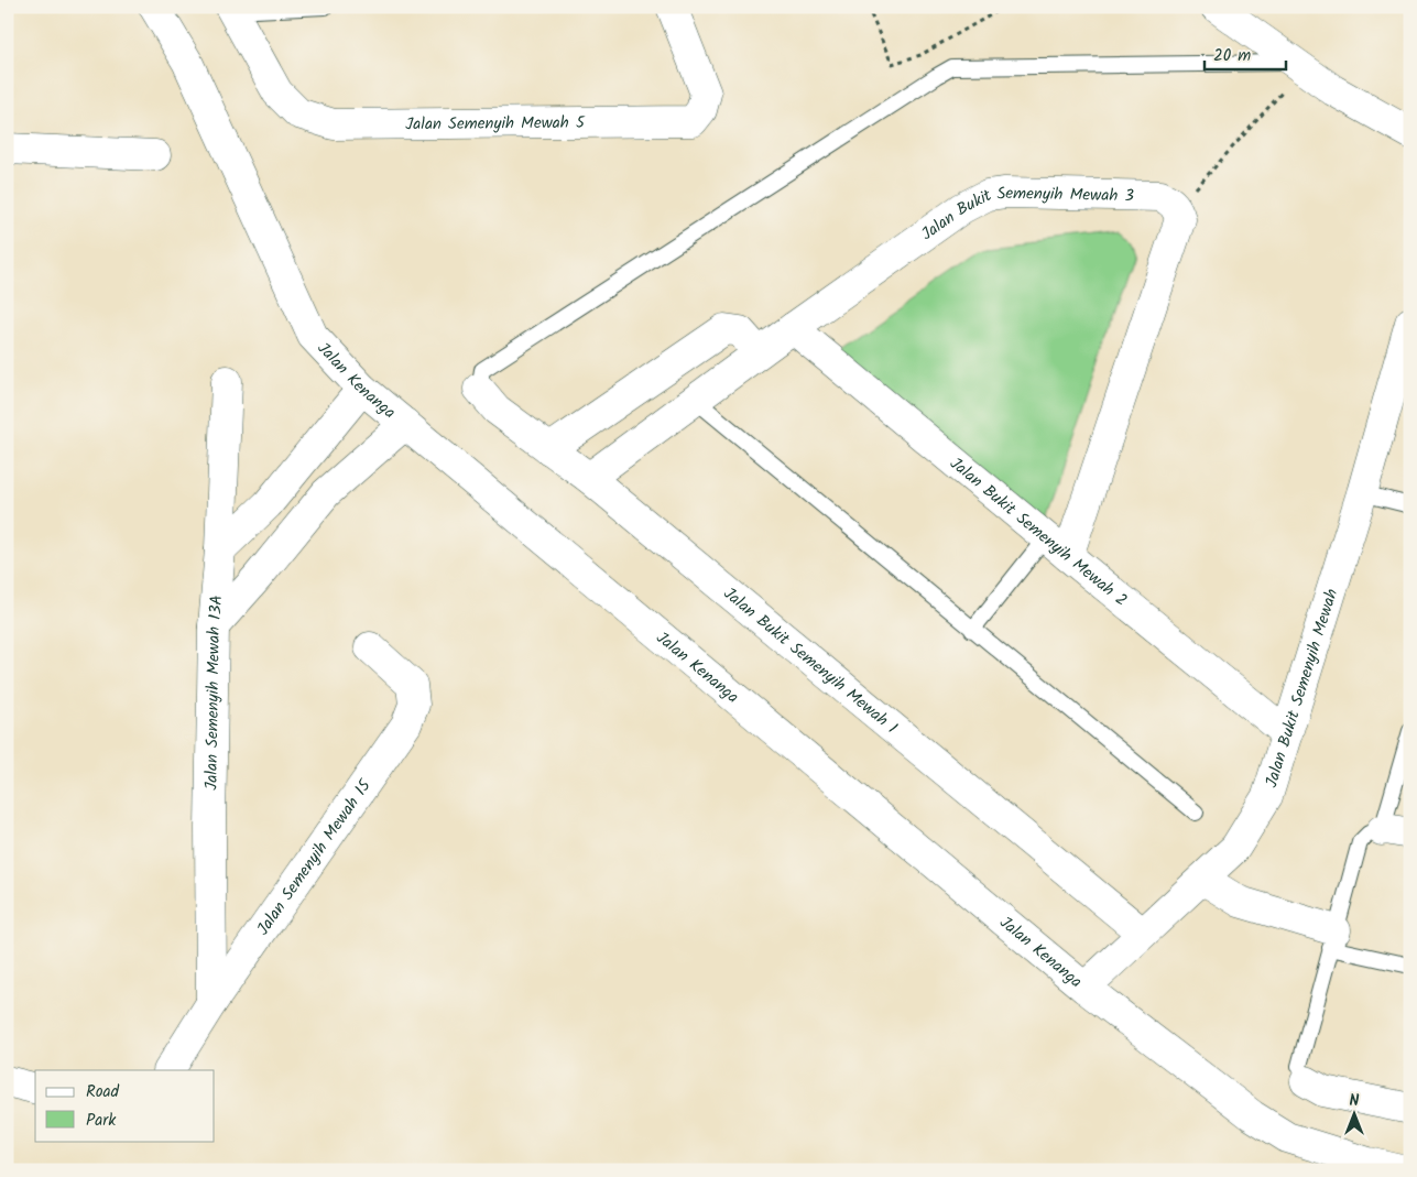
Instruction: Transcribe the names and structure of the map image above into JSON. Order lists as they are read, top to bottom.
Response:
{
  "streets": {
    "street": [
      "Jalan Semenyih Mewah 5",
      "Jalan Bukit Semenyih Mewah 3",
      "Jalan Kenanga",
      "Jalan Bukit Semenyih Mewah 2",
      "Jalan Bukit Semenyih Mewah 1",
      "Jalan Bukit Semenyih Mewah",
      "Jalan Semenyih Mewah 13A",
      "Jalan Semenyih Mewah 15"
    ]
  },
  "crossings": [
    ["Jalan Bukit Semenyih Mewah 3", "Jalan Bukit Semenyih Mewah 2"],
    ["Jalan Bukit Semenyih Mewah 3", "Jalan Bukit Semenyih Mewah 1"],
    ["Jalan Kenanga", "Jalan Bukit Semenyih Mewah"],
    ["Jalan Bukit Semenyih Mewah 2", "Jalan Bukit Semenyih Mewah"],
    ["Jalan Bukit Semenyih Mewah 1", "Jalan Bukit Semenyih Mewah"],
    ["Jalan Semenyih Mewah 13A", "Jalan Semenyih Mewah 15"]
  ],
  "legend": ["Road", "Park"],
  "scale_bar": "20 m",
  "north": "top"
}
